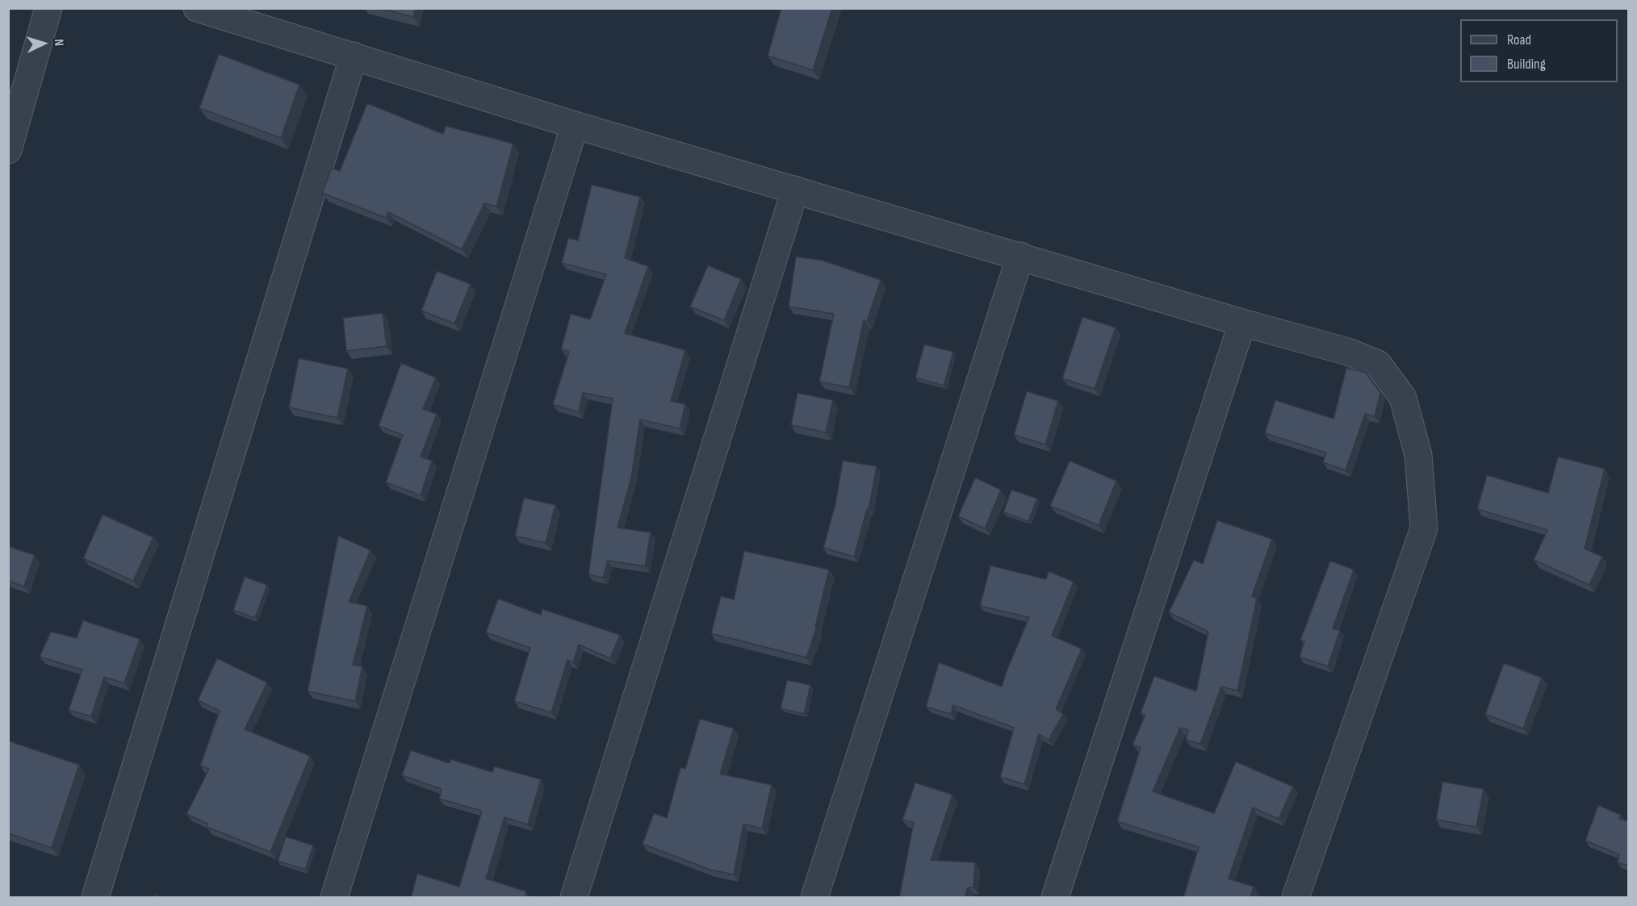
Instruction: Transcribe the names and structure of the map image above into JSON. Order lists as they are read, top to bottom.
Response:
{
  "legend": ["Road", "Building"],
  "north": "right"
}
